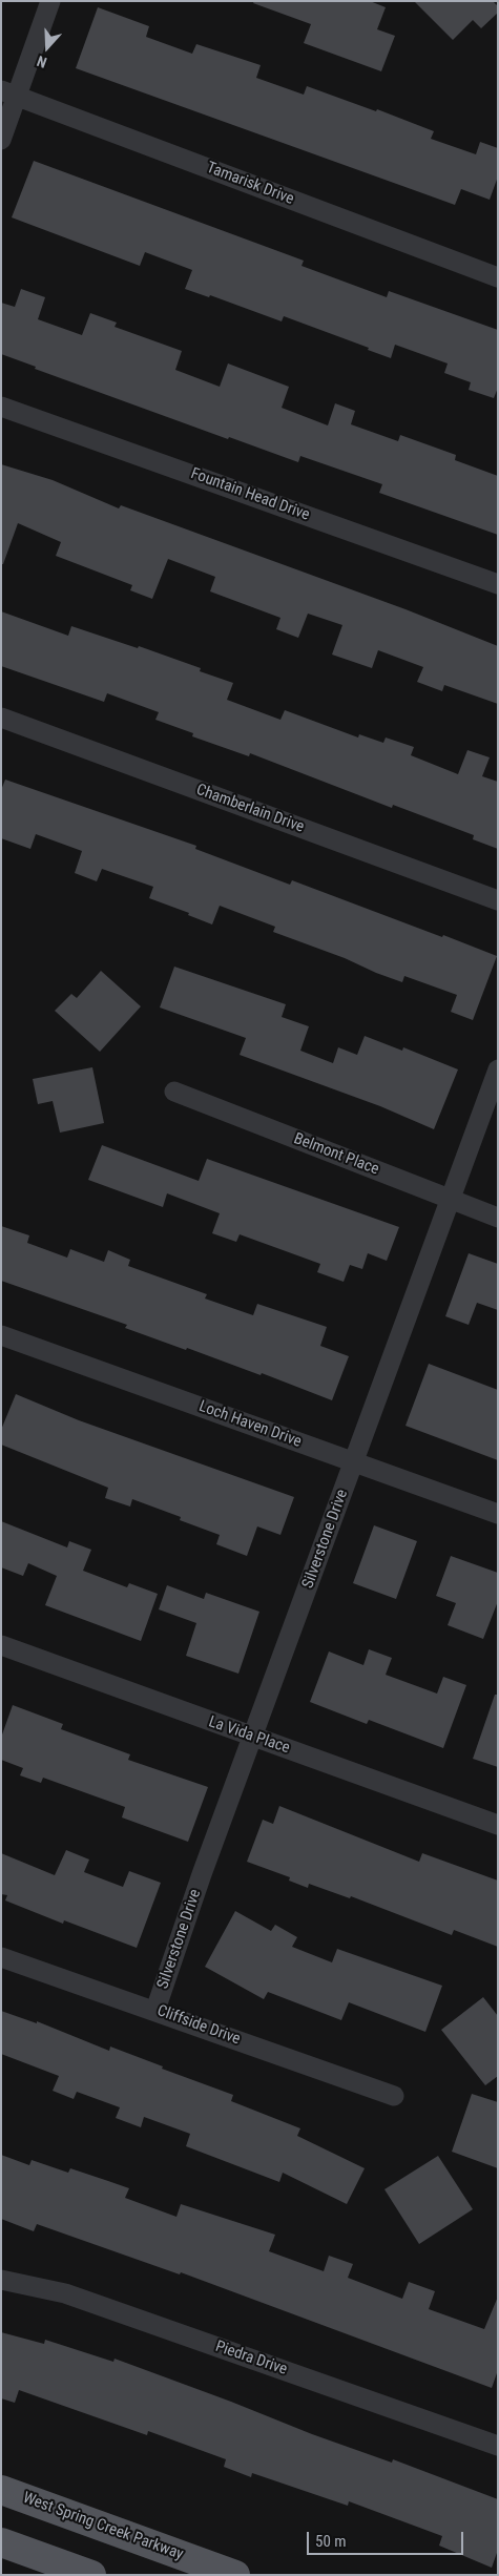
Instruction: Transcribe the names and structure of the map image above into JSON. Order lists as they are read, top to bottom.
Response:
{
  "streets": {
    "main road": ["West Spring Creek Parkway"],
    "street": [
      "Tamarisk Drive",
      "Fountain Head Drive",
      "Chamberlain Drive",
      "Belmont Place",
      "Loch Haven Drive",
      "Silverstone Drive",
      "La Vida Place",
      "Cliffside Drive",
      "Piedra Drive"
    ]
  },
  "crossings": [
    ["Belmont Place", "Silverstone Drive"],
    ["Loch Haven Drive", "Silverstone Drive"],
    ["Silverstone Drive", "La Vida Place"],
    ["Silverstone Drive", "Cliffside Drive"]
  ],
  "scale_bar": "50 m",
  "north": "bottom"
}
